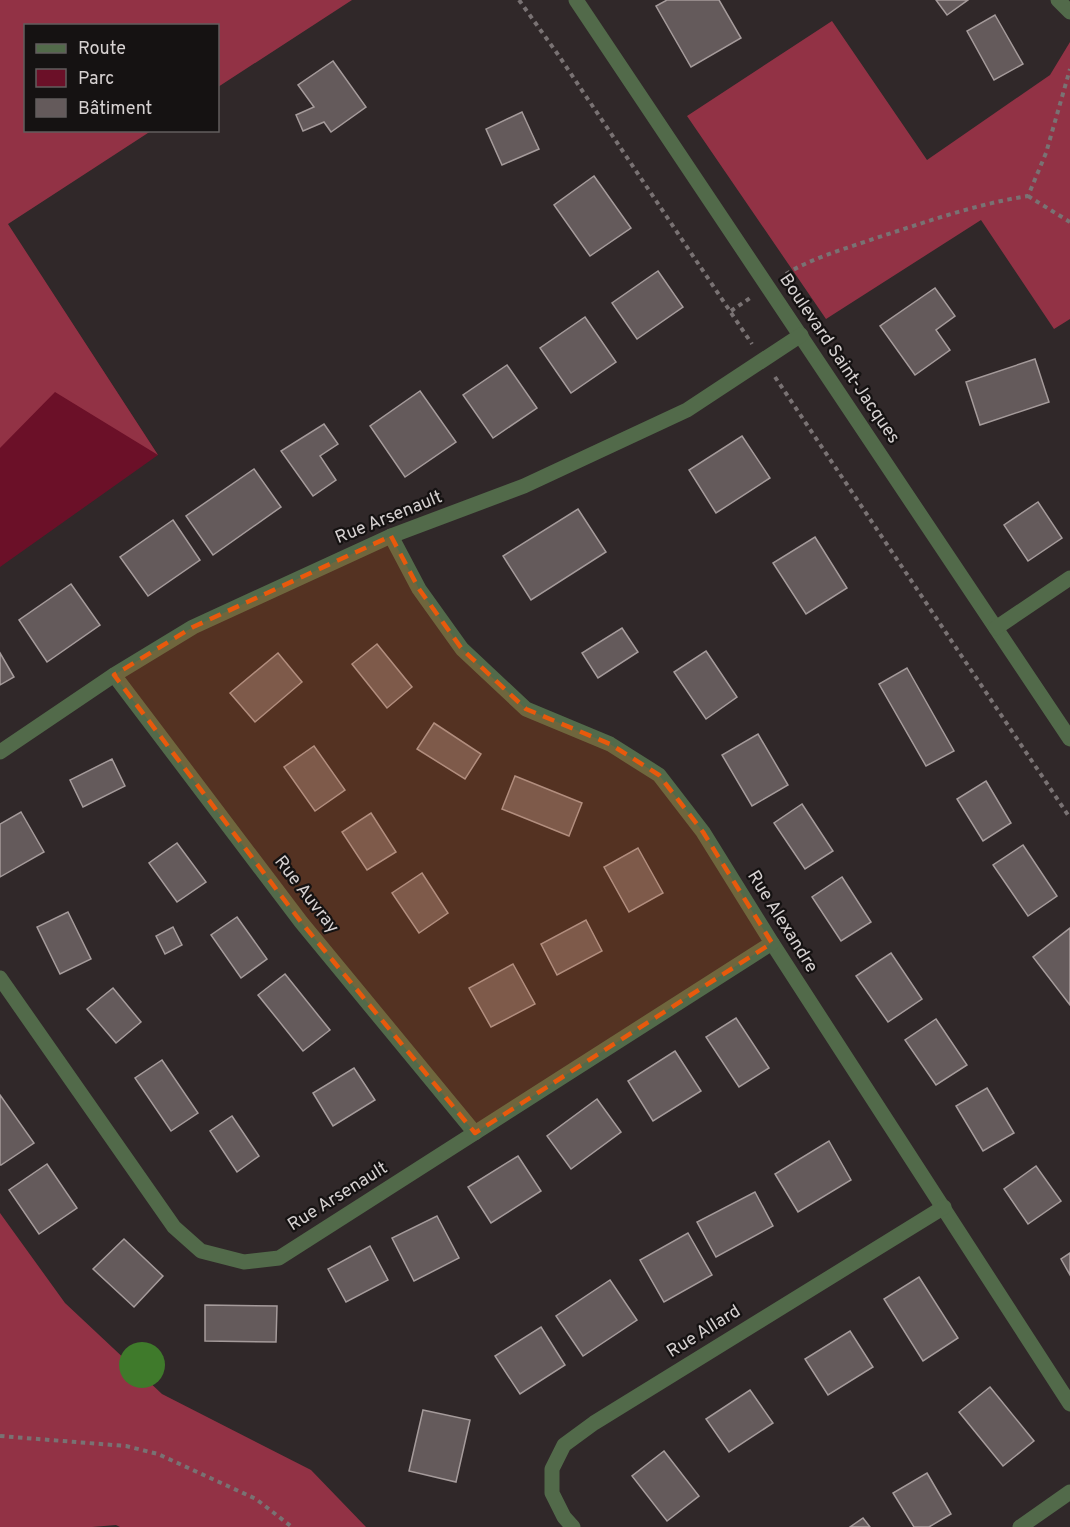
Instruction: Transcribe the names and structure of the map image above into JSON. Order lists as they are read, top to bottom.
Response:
{
  "streets": {
    "street": [
      "Boulevard Saint-Jacques",
      "Rue Arsenault",
      "Rue Auvray",
      "Rue Alexandre",
      "Rue Allard"
    ]
  },
  "crossings": [
    ["Boulevard Saint-Jacques", "Rue Arsenault"],
    ["Rue Arsenault", "Rue Auvray"],
    ["Rue Arsenault", "Rue Alexandre"],
    ["Rue Alexandre", "Rue Allard"]
  ],
  "legend": ["Route", "Parc", "Bâtiment"]
}
